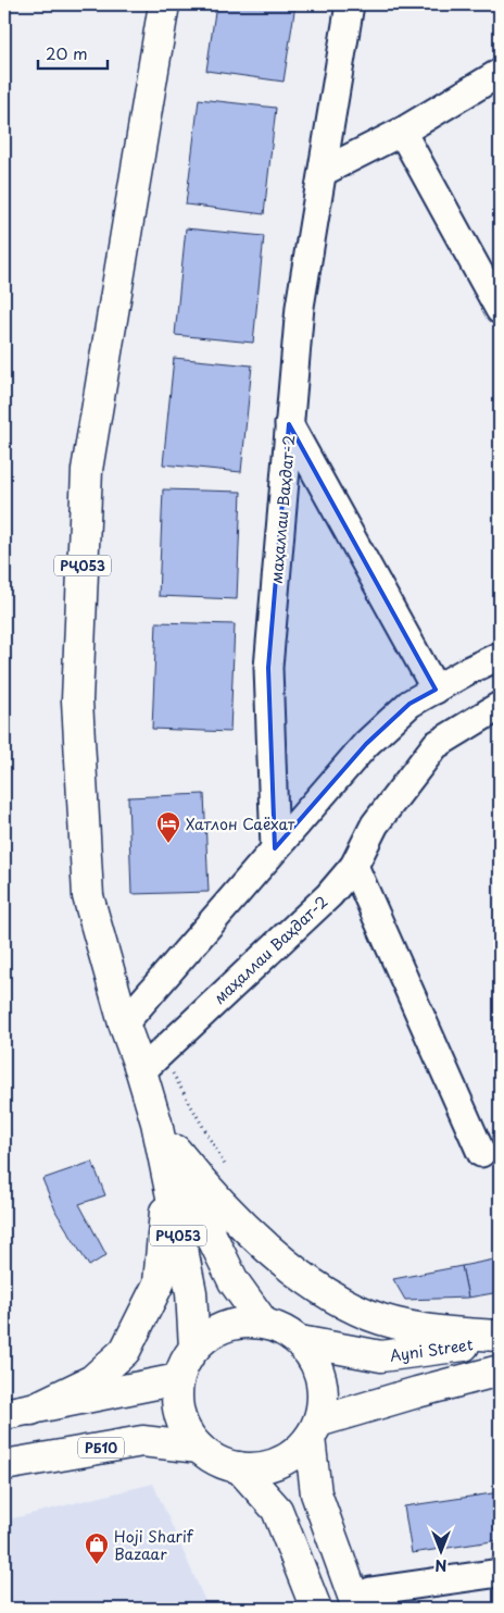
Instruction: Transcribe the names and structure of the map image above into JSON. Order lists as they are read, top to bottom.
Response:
{
  "streets": {
    "main road": ["РҶ053", "Ayni Street", "РБ10"],
    "street": ["маҳаллаи Ваҳдат-2"]
  },
  "crossings": [
    ["маҳаллаи Ваҳдат-2", "РҶ053"],
    ["РҶ053", "Ayni Street"],
    ["РҶ053", "РБ10"],
    ["Ayni Street", "РБ10"]
  ],
  "places": {
    "hotel": ["Хатлон Саёхат"],
    "shop": ["Hoji Sharif Bazaar"]
  },
  "scale_bar": "20 m",
  "north": "bottom"
}
